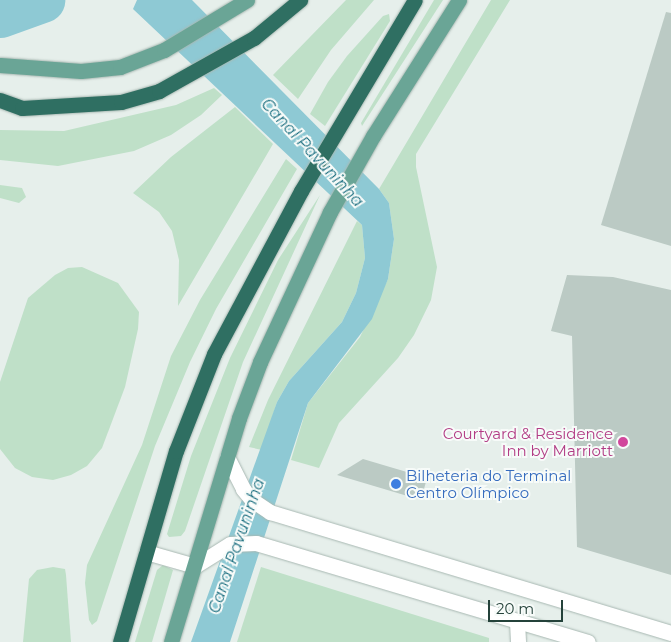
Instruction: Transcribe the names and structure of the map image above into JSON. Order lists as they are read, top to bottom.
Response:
{
  "water": ["Canal Pavuninha"],
  "places": ["Courtyard & Residence Inn by Marriott", "Bilheteria do Terminal Centro Olímpico"],
  "scale_bar": "20 m"
}
